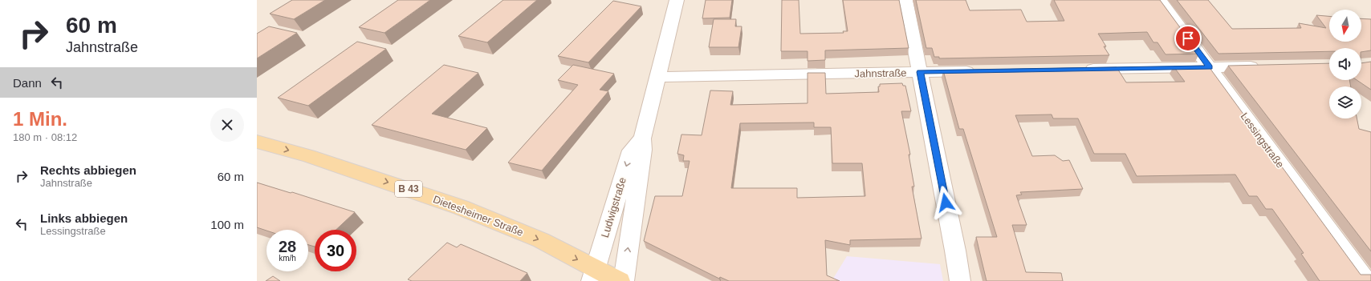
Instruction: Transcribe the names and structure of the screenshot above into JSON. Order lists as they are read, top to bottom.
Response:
{
  "streets": {
    "main road": ["B 43", "Dietesheimer Straße"],
    "street": ["Jahnstraße", "Lessingstraße", "Ludwigstraße"]
  },
  "crossings": [
    ["Jahnstraße", "Ludwigstraße"],
    ["Ludwigstraße", "Dietesheimer Straße"]
  ],
  "one_way": ["Dietesheimer Straße"],
  "north": "bottom",
  "page": {
    "turn": ["60 m", "Jahnstraße"],
    "then": "Dann",
    "heading": ["1 Min.", "180 m · 08:12"],
    "list": [
      {
        "name": "Rechts abbiegen",
        "note": "Jahnstraße",
        "value": "60 m"
      },
      {
        "name": "Links abbiegen",
        "note": "Lessingstraße",
        "value": "100 m"
      }
    ],
    "speed": "28 km/h",
    "limit": "30"
  }
}
